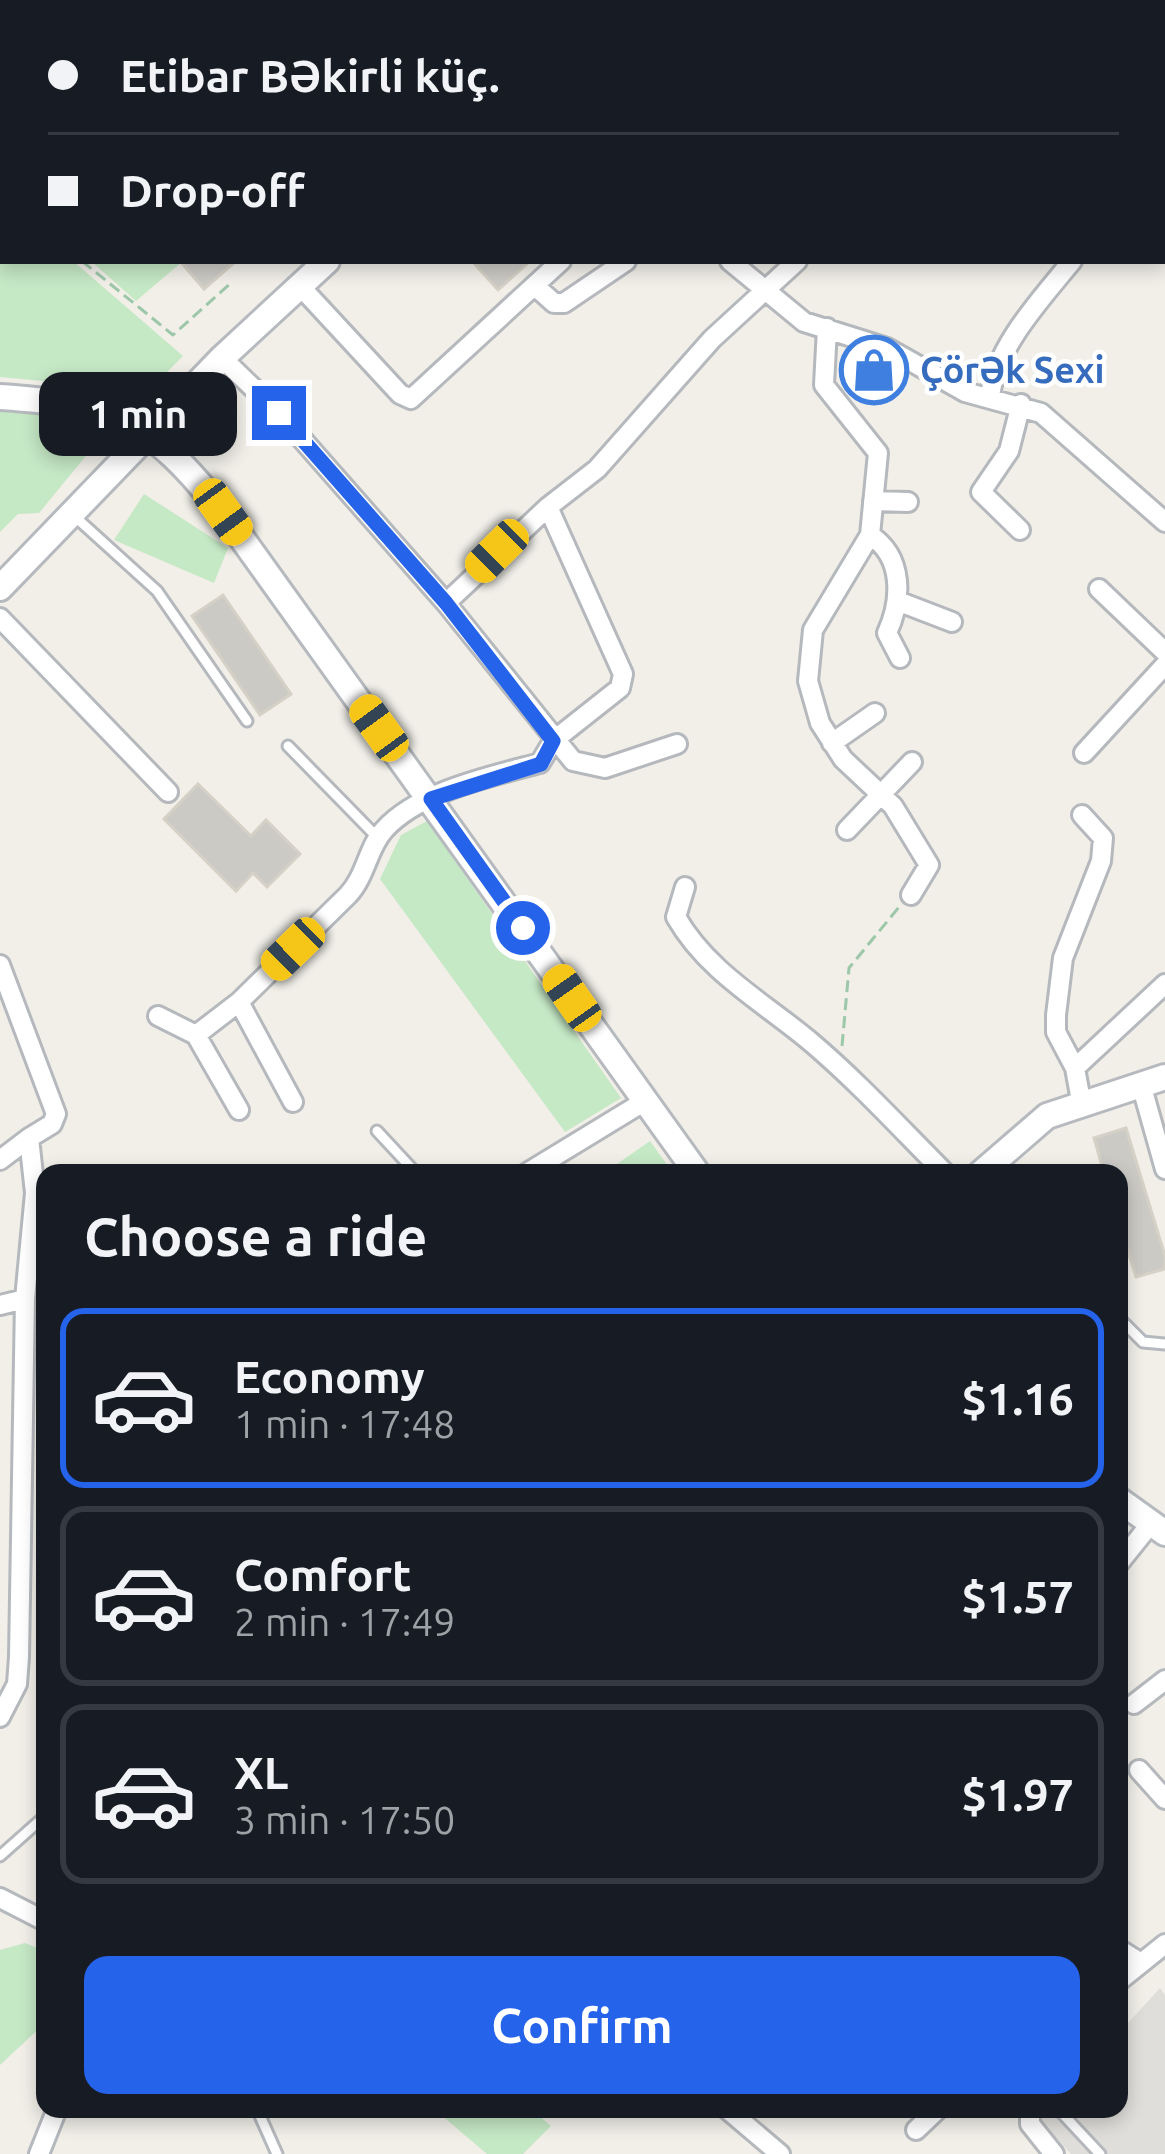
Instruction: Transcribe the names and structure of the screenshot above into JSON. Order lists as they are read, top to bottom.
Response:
{
  "places": {
    "shop": ["Çörək Sexi"]
  },
  "page": {
    "banner": ["Etibar Bəkirli küç.", "Drop-off"],
    "bubble": "1 min",
    "heading": "Choose a ride",
    "list": [
      {
        "name": "Economy",
        "note": "1 min · 17:48",
        "value": "$1.16"
      },
      {
        "name": "Comfort",
        "note": "2 min · 17:49",
        "value": "$1.57"
      },
      {
        "name": "XL",
        "note": "3 min · 17:50",
        "value": "$1.97"
      }
    ],
    "buttons": "Confirm"
  }
}
